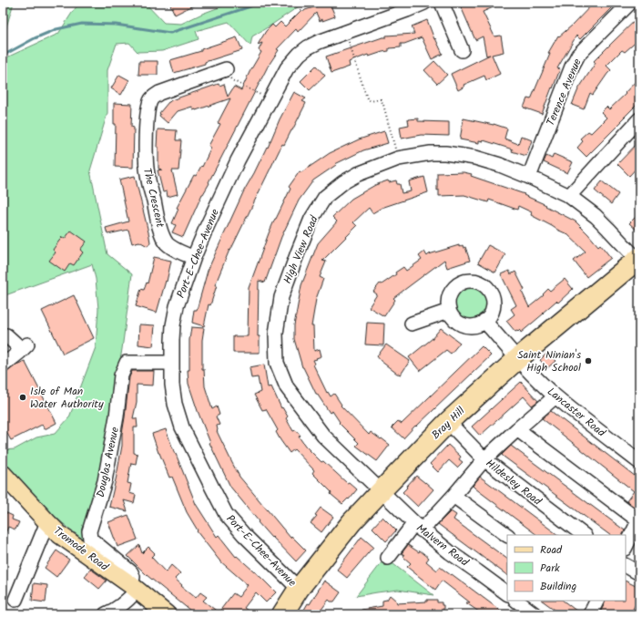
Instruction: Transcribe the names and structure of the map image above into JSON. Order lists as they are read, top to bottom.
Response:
{
  "streets": {
    "highway": ["Bray Hill"],
    "main road": ["Tromode Road"],
    "street": [
      "Terence Avenue",
      "The Crescent",
      "High View Road",
      "Port-E-Chee-Avenue",
      "Lancaster Road",
      "Douglas Avenue",
      "Hildesley Road",
      "Malvern Road"
    ]
  },
  "crossings": [
    ["Terence Avenue", "High View Road"],
    ["The Crescent", "Port-E-Chee-Avenue"],
    ["High View Road", "Bray Hill"],
    ["High View Road", "Malvern Road"],
    ["Port-E-Chee-Avenue", "Bray Hill"],
    ["Port-E-Chee-Avenue", "Douglas Avenue"],
    ["Lancaster Road", "Bray Hill"],
    ["Bray Hill", "Hildesley Road"],
    ["Bray Hill", "Malvern Road"],
    ["Douglas Avenue", "Tromode Road"]
  ],
  "places": ["Saint Ninian's High School", "Isle of Man Water Authority"],
  "legend": ["Road", "Park", "Building"]
}
